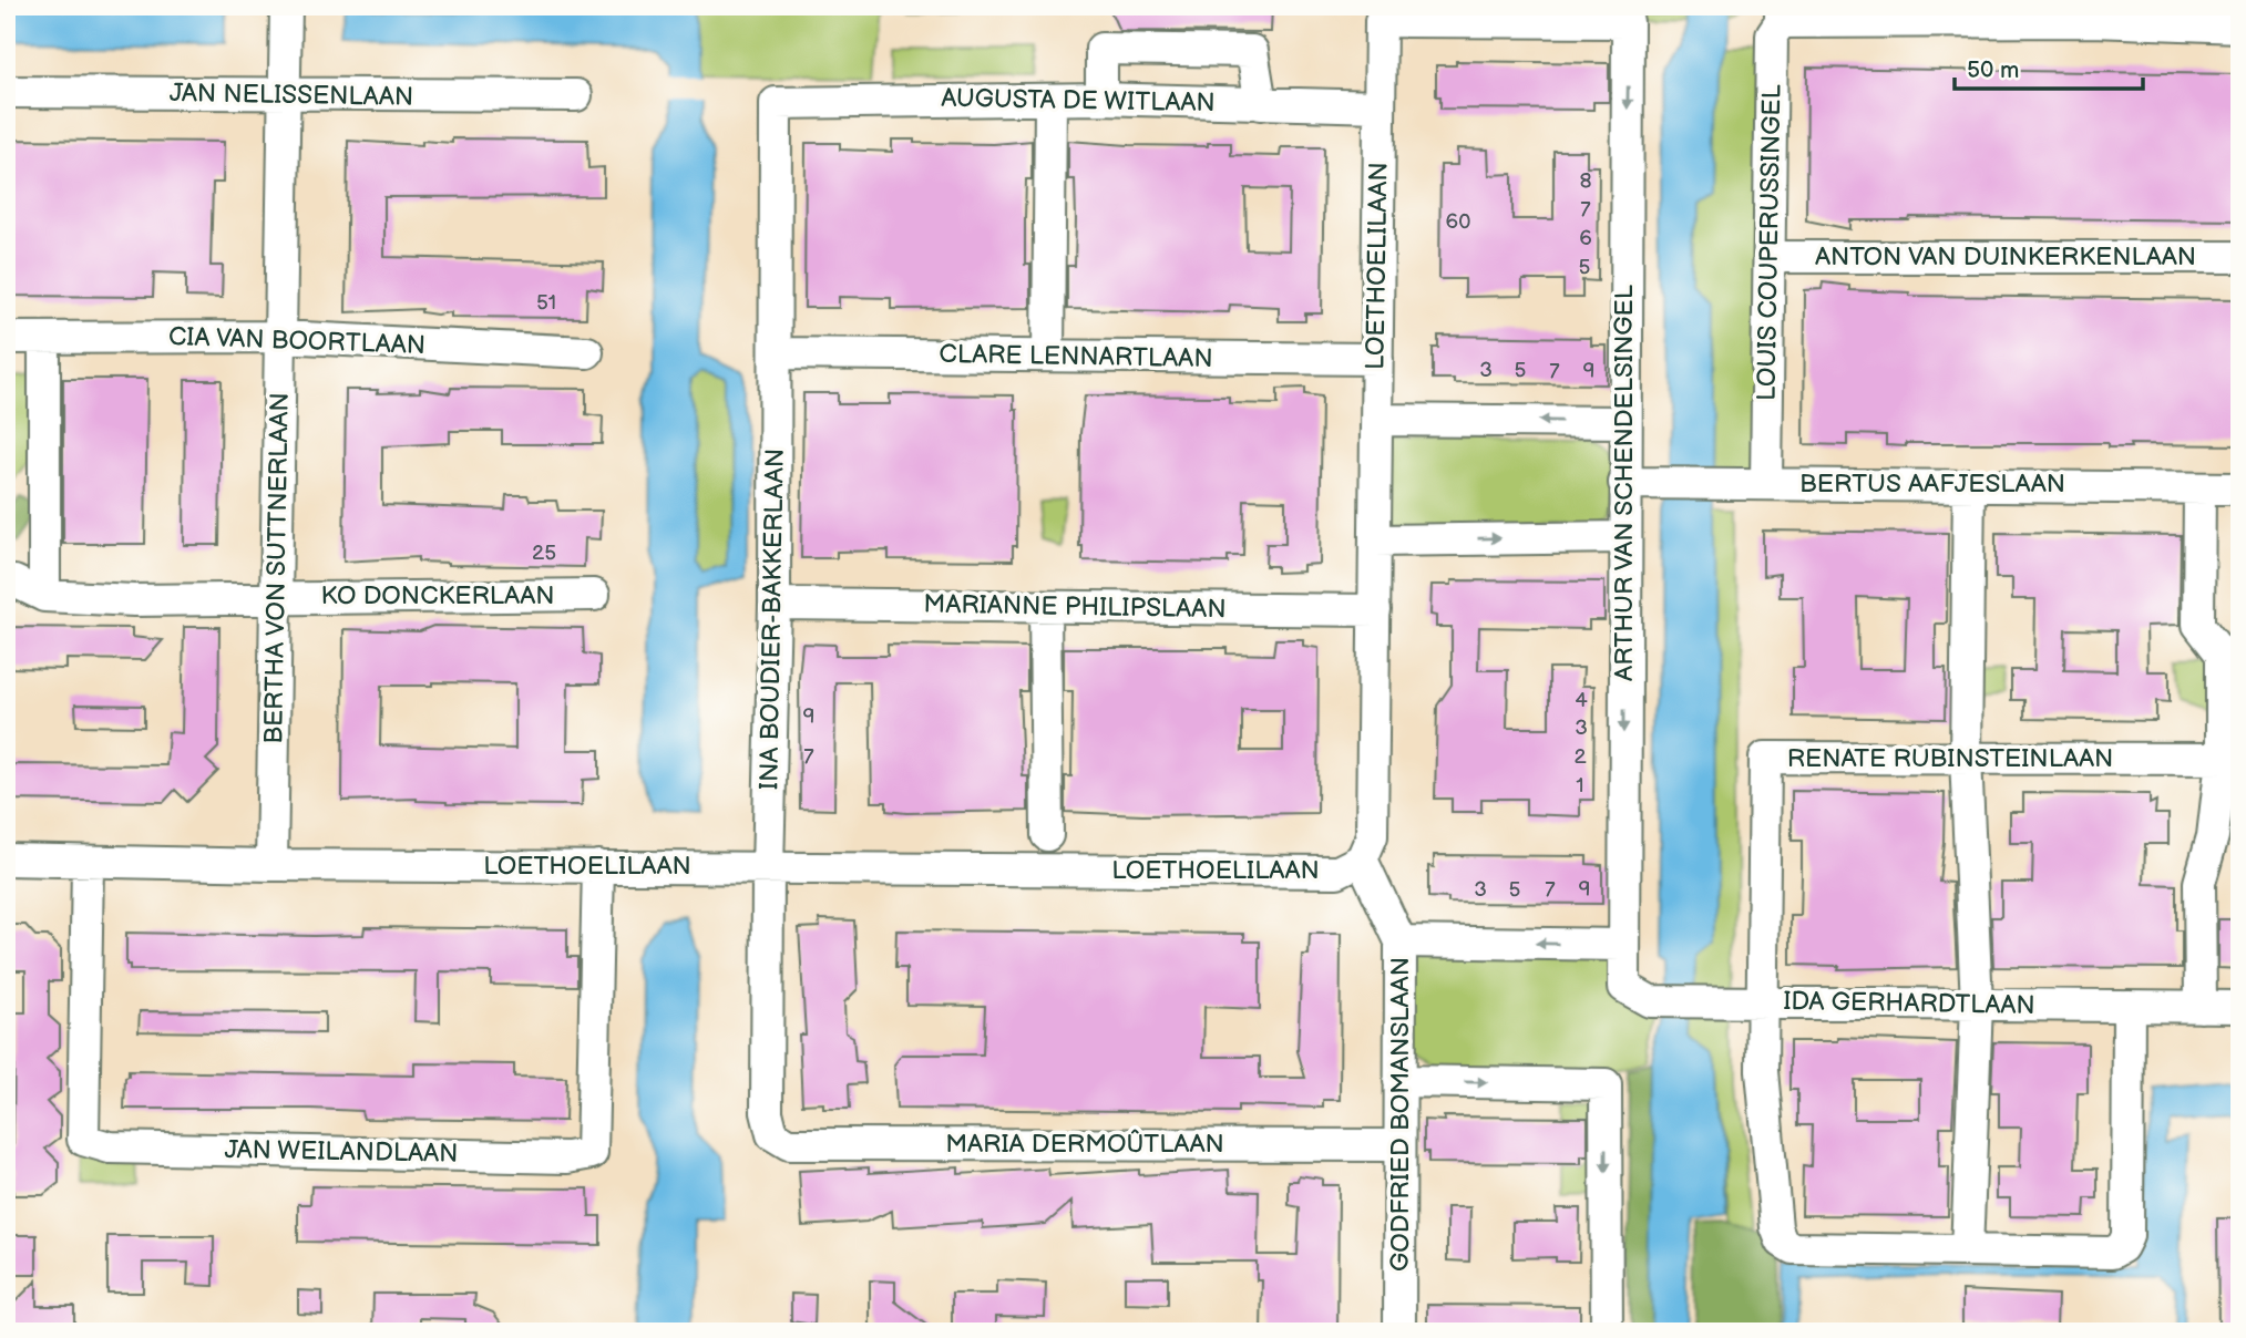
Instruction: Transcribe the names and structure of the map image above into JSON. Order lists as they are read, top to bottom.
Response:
{
  "streets": {
    "street": [
      "JAN NELISSENLAAN",
      "AUGUSTA DE WITLAAN",
      "LOUIS COUPERUSSINGEL",
      "ANTON VAN DUINKERKENLAAN",
      "LOETHOELILAAN",
      "CIA VAN BOORTLAAN",
      "CLARE LENNARTLAAN",
      "ARTHUR VAN SCHENDELSINGEL",
      "BERTUS AAFJESLAAN",
      "BERTHA VON SUTTNERLAAN",
      "KO DONCKERLAAN",
      "MARIANNE PHILIPSLAAN",
      "INA BOUDIER-BAKKERLAAN",
      "RENATE RUBINSTEINLAAN",
      "IDA GERHARDTLAAN",
      "GODFRIED BOMANSLAAN",
      "MARIA DERMOÛTLAAN",
      "JAN WEILANDLAAN"
    ]
  },
  "crossings": [
    ["JAN NELISSENLAAN", "BERTHA VON SUTTNERLAAN"],
    ["AUGUSTA DE WITLAAN", "LOETHOELILAAN"],
    ["AUGUSTA DE WITLAAN", "INA BOUDIER-BAKKERLAAN"],
    ["LOUIS COUPERUSSINGEL", "ANTON VAN DUINKERKENLAAN"],
    ["LOUIS COUPERUSSINGEL", "BERTUS AAFJESLAAN"],
    ["LOETHOELILAAN", "CLARE LENNARTLAAN"],
    ["LOETHOELILAAN", "ARTHUR VAN SCHENDELSINGEL"],
    ["LOETHOELILAAN", "BERTHA VON SUTTNERLAAN"],
    ["LOETHOELILAAN", "MARIANNE PHILIPSLAAN"],
    ["LOETHOELILAAN", "INA BOUDIER-BAKKERLAAN"],
    ["LOETHOELILAAN", "GODFRIED BOMANSLAAN"],
    ["LOETHOELILAAN", "JAN WEILANDLAAN"],
    ["CIA VAN BOORTLAAN", "BERTHA VON SUTTNERLAAN"],
    ["CLARE LENNARTLAAN", "INA BOUDIER-BAKKERLAAN"],
    ["ARTHUR VAN SCHENDELSINGEL", "BERTUS AAFJESLAAN"],
    ["ARTHUR VAN SCHENDELSINGEL", "IDA GERHARDTLAAN"],
    ["BERTHA VON SUTTNERLAAN", "KO DONCKERLAAN"],
    ["MARIANNE PHILIPSLAAN", "INA BOUDIER-BAKKERLAAN"],
    ["INA BOUDIER-BAKKERLAAN", "MARIA DERMOÛTLAAN"],
    ["RENATE RUBINSTEINLAAN", "IDA GERHARDTLAAN"],
    ["GODFRIED BOMANSLAAN", "MARIA DERMOÛTLAAN"]
  ],
  "one_way": ["ARTHUR VAN SCHENDELSINGEL"],
  "house_numbers": [
    "8",
    "7",
    "60",
    "6",
    "5",
    "51",
    "3",
    "5",
    "7",
    "9",
    "25",
    "4",
    "9",
    "3",
    "7",
    "2",
    "1",
    "3",
    "5",
    "7",
    "9"
  ],
  "scale_bar": "50 m"
}
